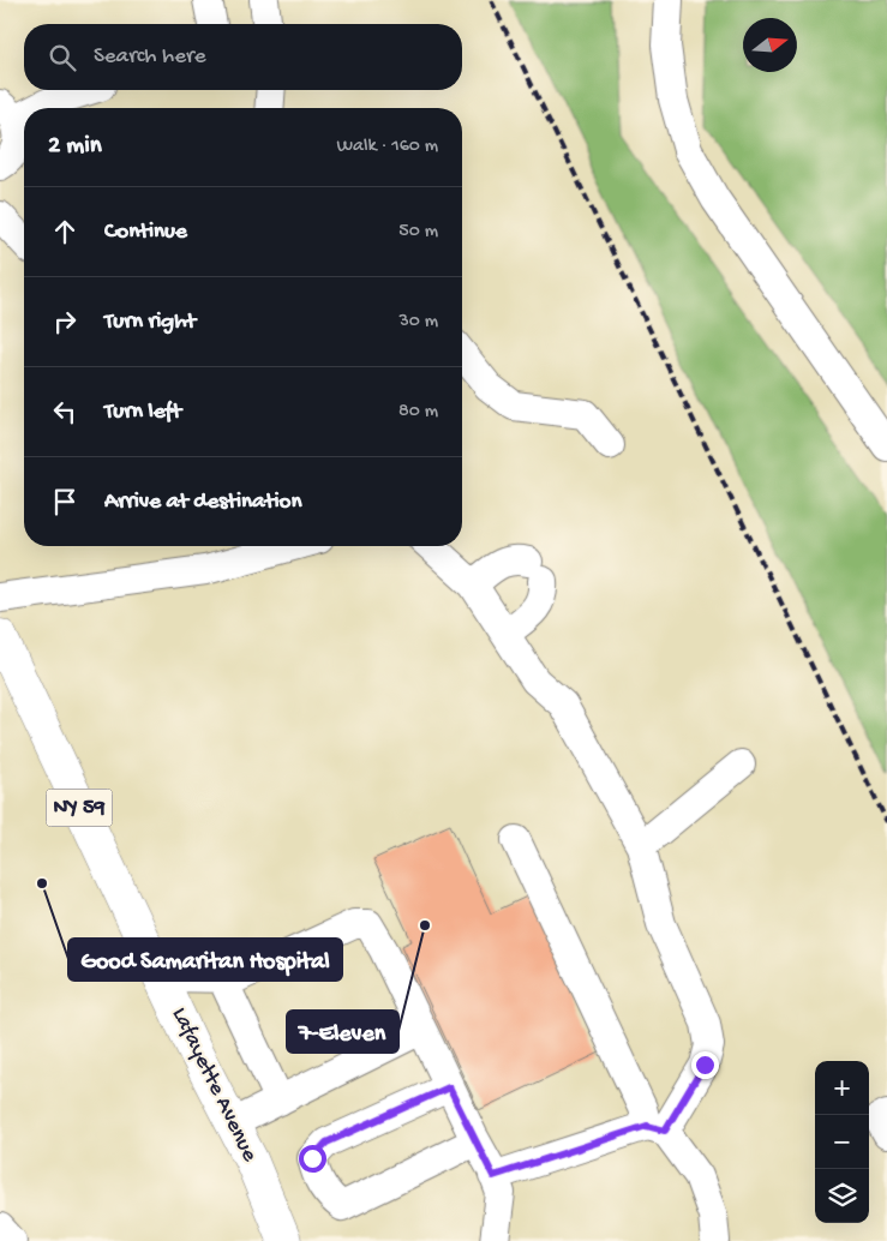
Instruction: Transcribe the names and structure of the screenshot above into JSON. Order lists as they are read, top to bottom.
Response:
{
  "streets": {
    "main road": ["NY 59", "Lafayette Avenue"]
  },
  "places": ["Good Samaritan Hospital", "7-Eleven"],
  "north": "right",
  "page": {
    "search": "Search here",
    "heading": ["2 min", "Walk · 160 m"],
    "list": [
      ["Continue", "50 m"],
      ["Turn right", "30 m"],
      ["Turn left", "80 m"],
      "Arrive at destination"
    ],
    "map_buttons": ["+", "−"]
  }
}
